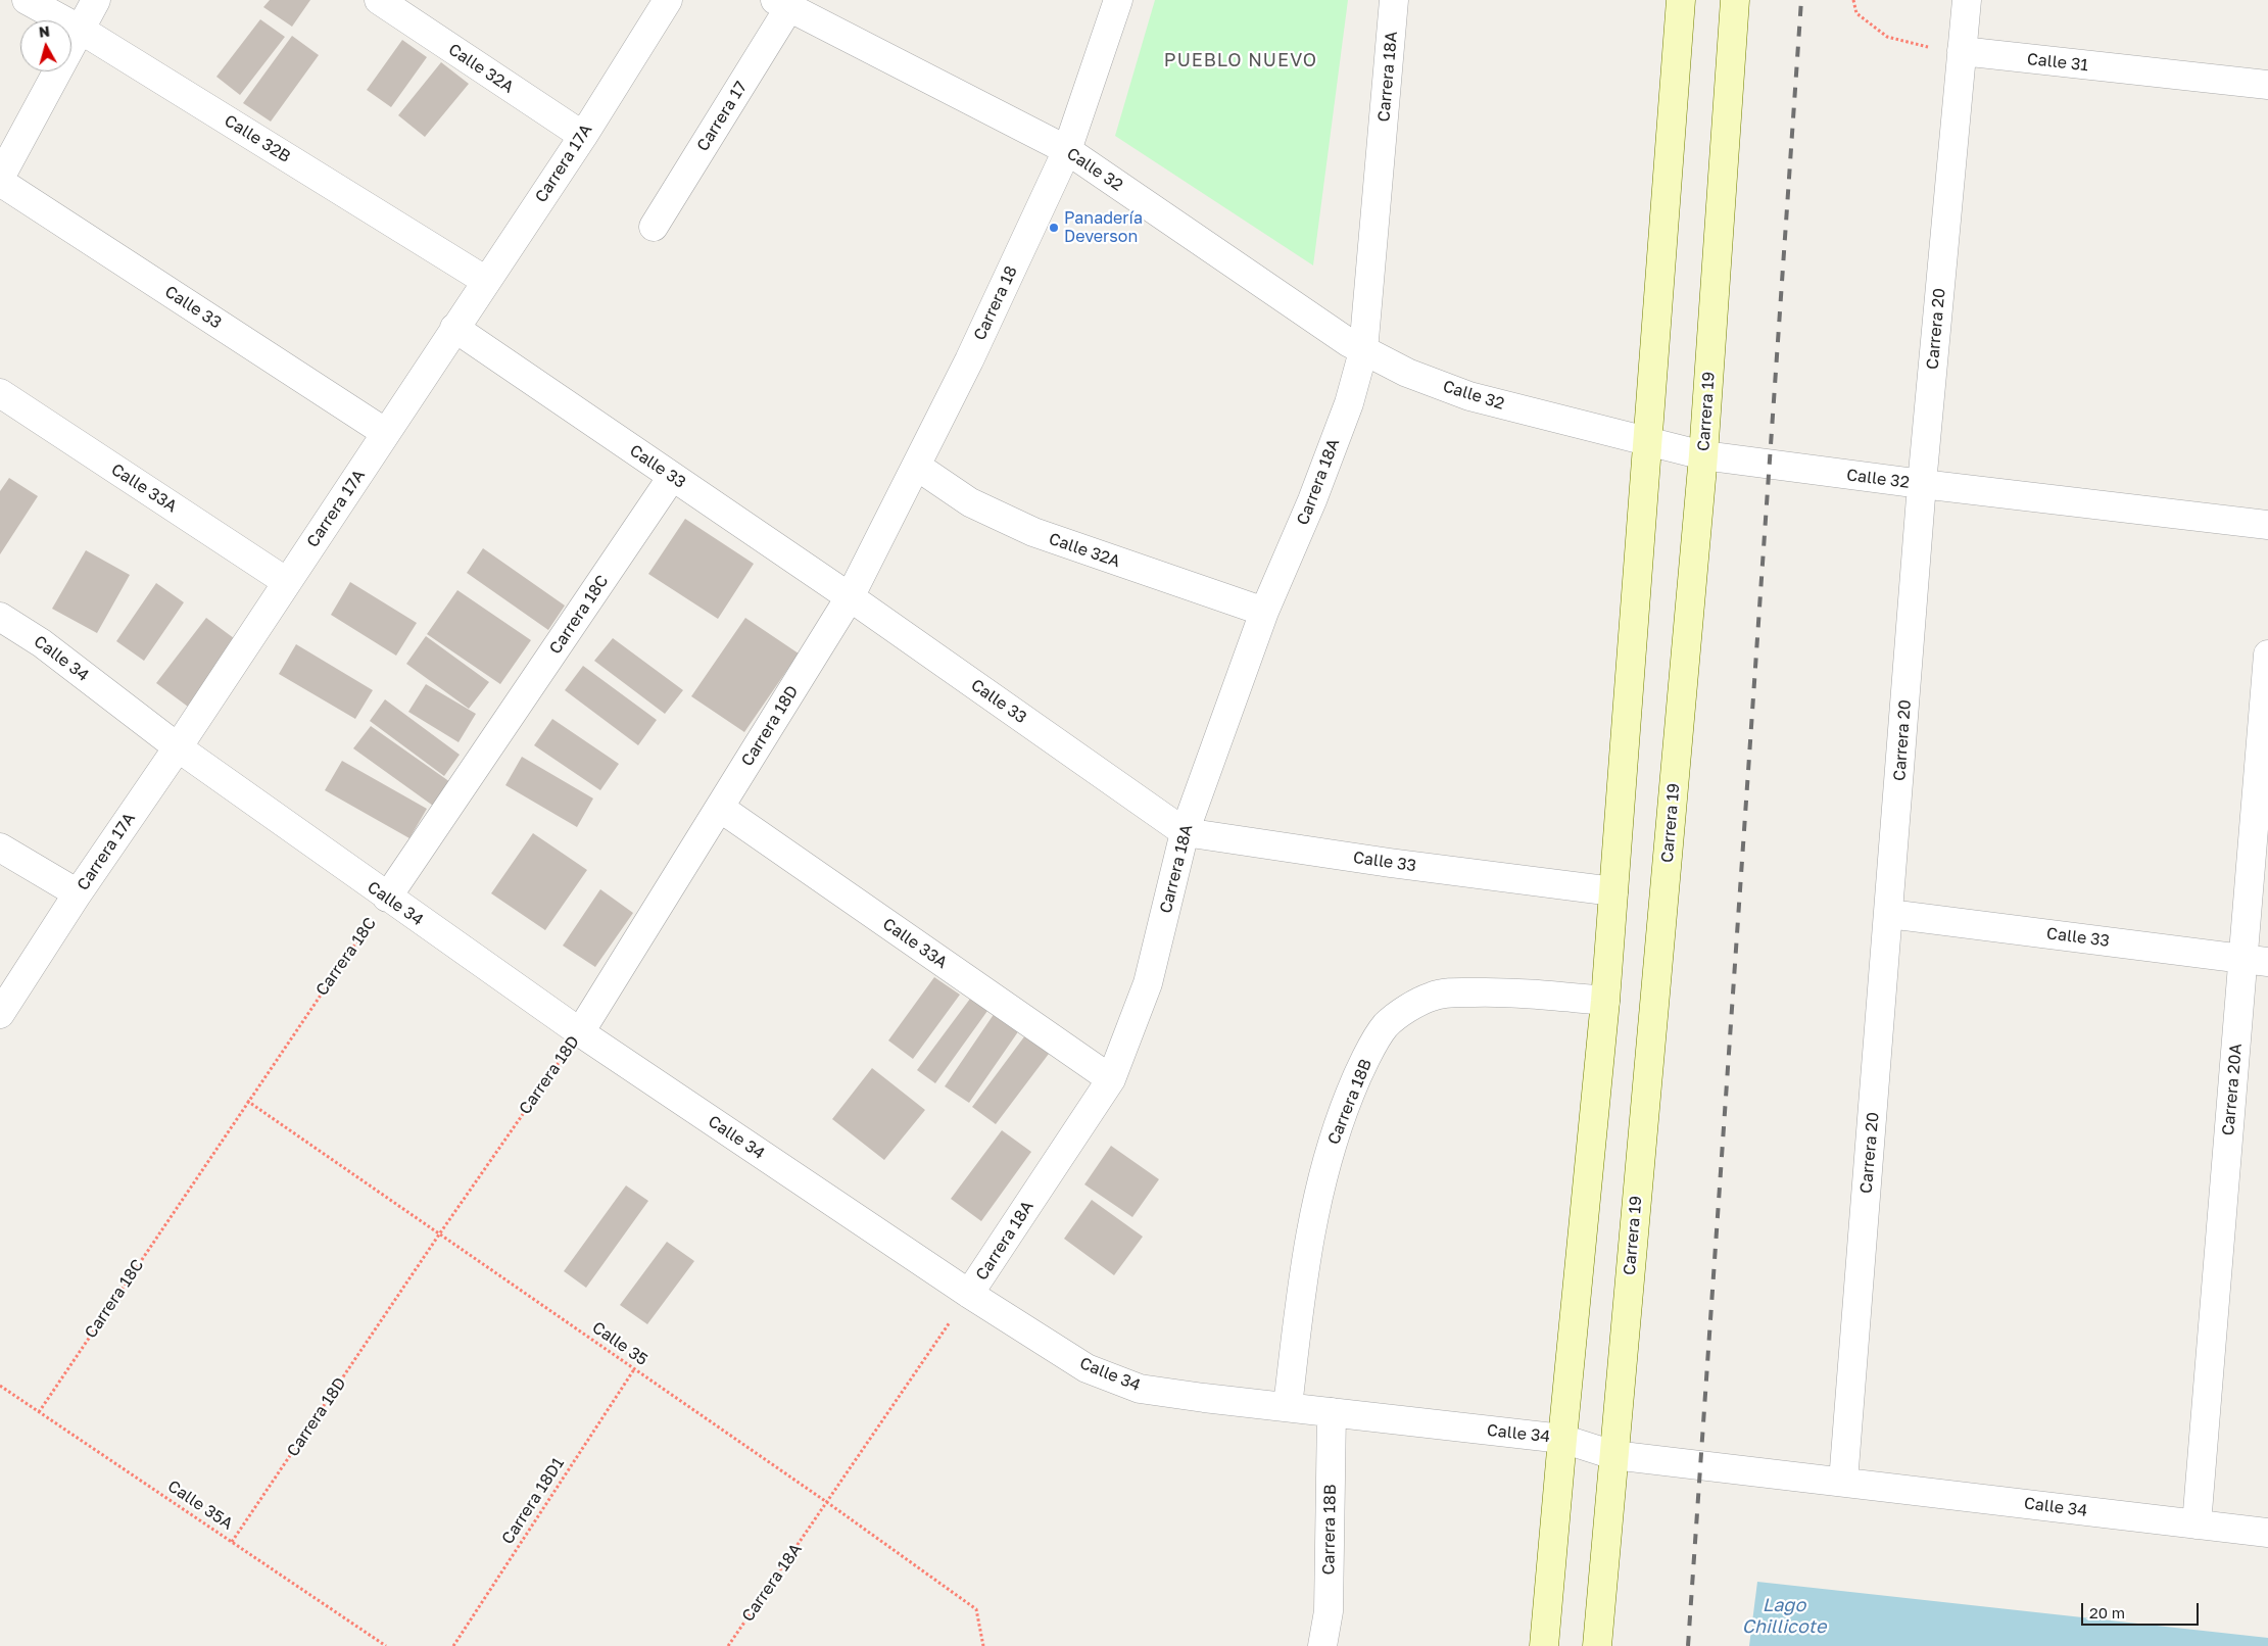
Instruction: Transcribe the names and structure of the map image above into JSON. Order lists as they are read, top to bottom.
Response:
{
  "streets": {
    "main road": ["Carrera 19"],
    "street": [
      "Calle 31",
      "Calle 32A",
      "Carrera 18A",
      "Carrera 17",
      "Calle 32B",
      "Carrera 17A",
      "Calle 32",
      "Carrera 18",
      "Calle 33",
      "Carrera 20",
      "Calle 33A",
      "Carrera 18C",
      "Calle 34",
      "Carrera 18D",
      "Carrera 20A",
      "Carrera 18B"
    ],
    "path": ["Calle 35", "Carrera 18D1", "Calle 35A"]
  },
  "crossings": [
    ["Calle 31", "Carrera 20"],
    ["Calle 32A", "Carrera 18A"],
    ["Calle 32A", "Carrera 17A"],
    ["Calle 32A", "Carrera 18"],
    ["Carrera 18A", "Calle 32"],
    ["Carrera 18A", "Calle 33"],
    ["Carrera 18A", "Calle 33A"],
    ["Carrera 18A", "Calle 34"],
    ["Carrera 18A", "Calle 35"],
    ["Carrera 17", "Calle 32"],
    ["Calle 32B", "Carrera 17A"],
    ["Carrera 17A", "Calle 33"],
    ["Carrera 17A", "Calle 33A"],
    ["Carrera 17A", "Calle 34"],
    ["Calle 32", "Carrera 18"],
    ["Calle 32", "Carrera 20"],
    ["Calle 32", "Carrera 19"],
    ["Carrera 18", "Calle 33"],
    ["Carrera 18", "Carrera 18D"],
    ["Calle 33", "Carrera 20"],
    ["Calle 33", "Carrera 18C"],
    ["Calle 33", "Carrera 18D"],
    ["Calle 33", "Carrera 20A"],
    ["Carrera 20", "Calle 34"],
    ["Carrera 19", "Calle 34"],
    ["Calle 33A", "Carrera 18D"],
    ["Carrera 18C", "Calle 34"],
    ["Carrera 18C", "Calle 35"],
    ["Carrera 18C", "Calle 35A"],
    ["Calle 34", "Carrera 18D"],
    ["Calle 34", "Carrera 20A"],
    ["Calle 34", "Carrera 18B"],
    ["Carrera 18D", "Calle 35"],
    ["Carrera 18D", "Calle 35A"],
    ["Calle 35", "Carrera 18D1"]
  ],
  "districts": ["PUEBLO NUEVO"],
  "water": ["Lago Chillicote"],
  "places": ["Panadería Deverson"],
  "scale_bar": "20 m",
  "north": "top"
}
